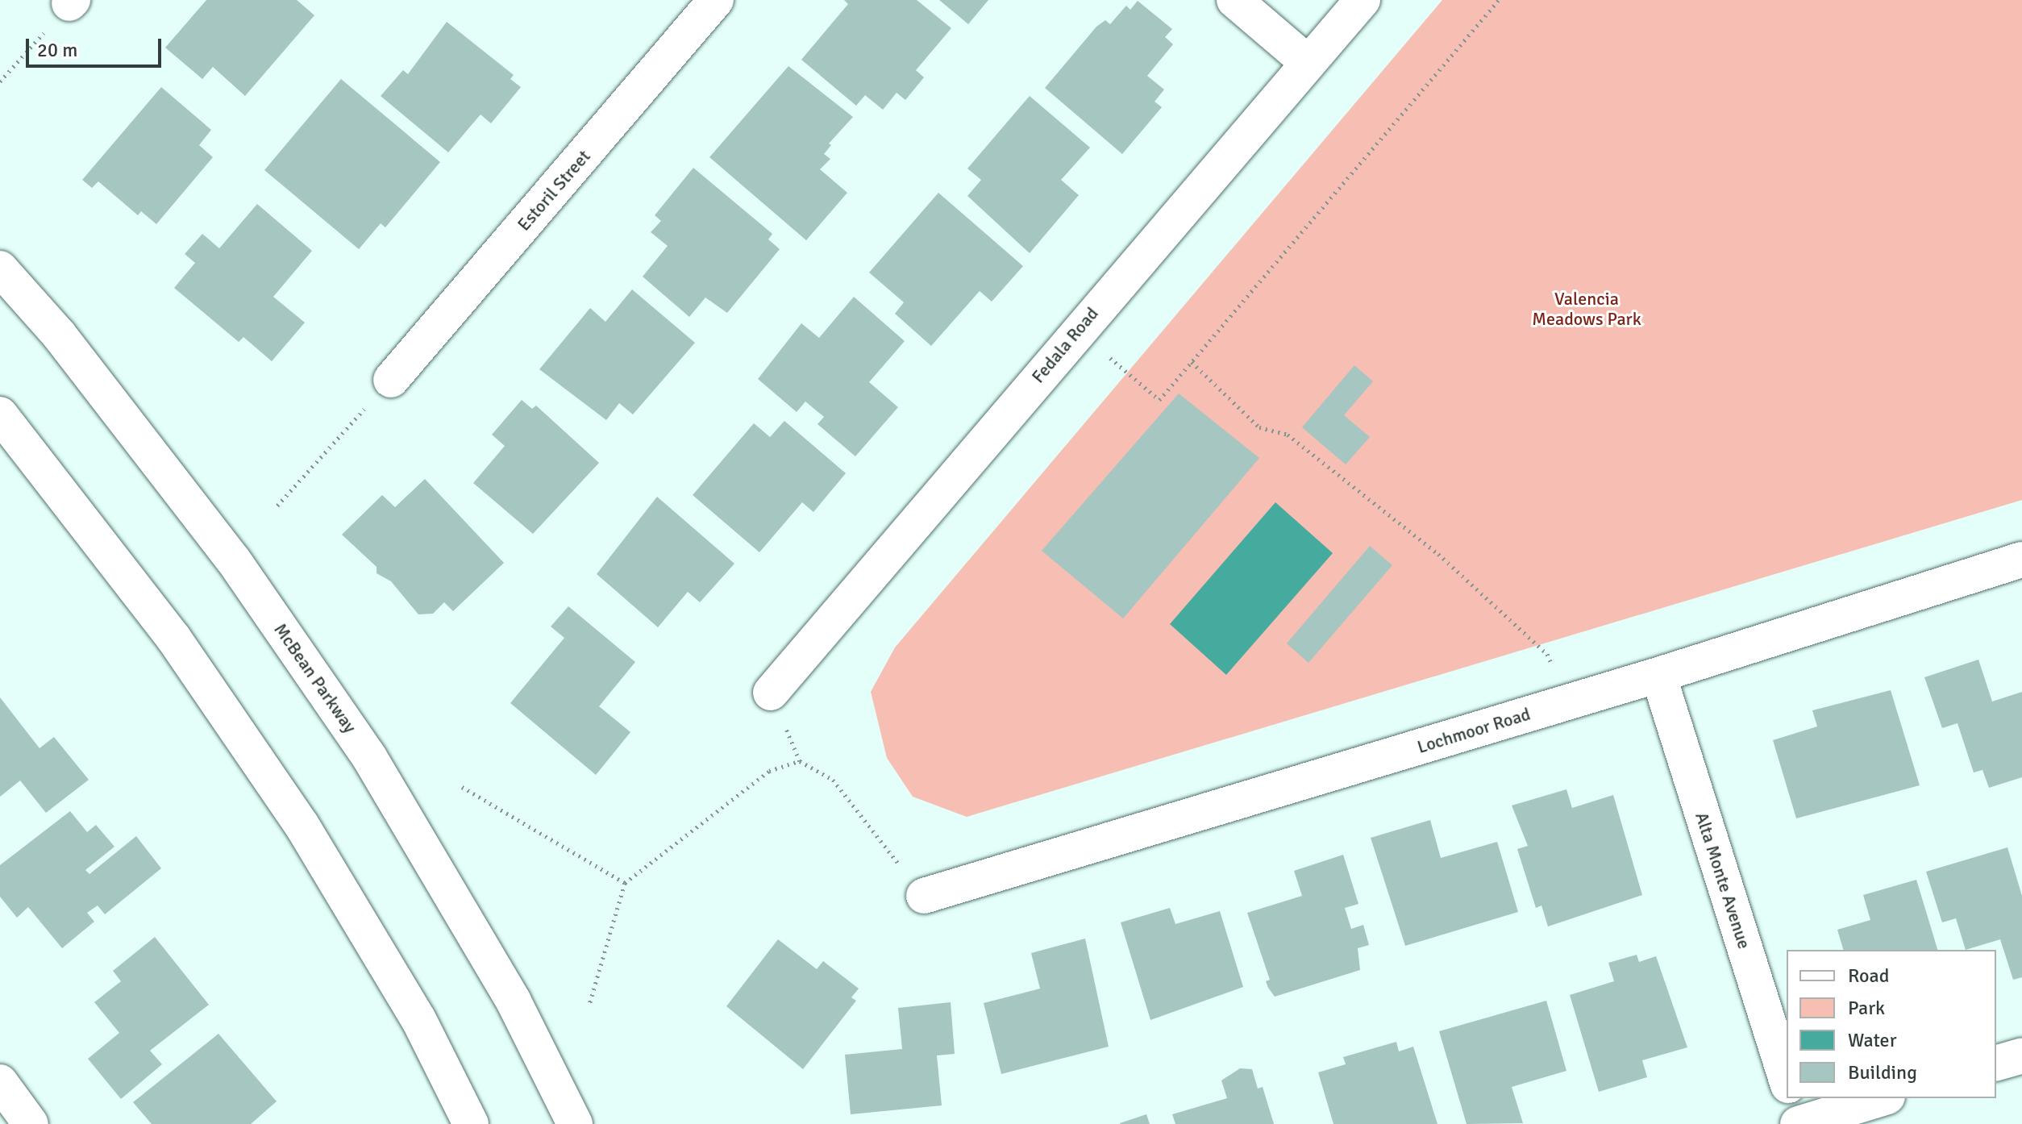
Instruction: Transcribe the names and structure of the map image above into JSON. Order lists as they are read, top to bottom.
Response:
{
  "streets": {
    "street": [
      "Estoril Street",
      "Fedala Road",
      "McBean Parkway",
      "Lochmoor Road",
      "Alta Monte Avenue"
    ]
  },
  "crossings": [
    ["Lochmoor Road", "Alta Monte Avenue"]
  ],
  "parks": ["Valencia Meadows Park"],
  "legend": [
    "Road",
    "Park",
    "Water",
    "Building"
  ],
  "scale_bar": "20 m"
}
